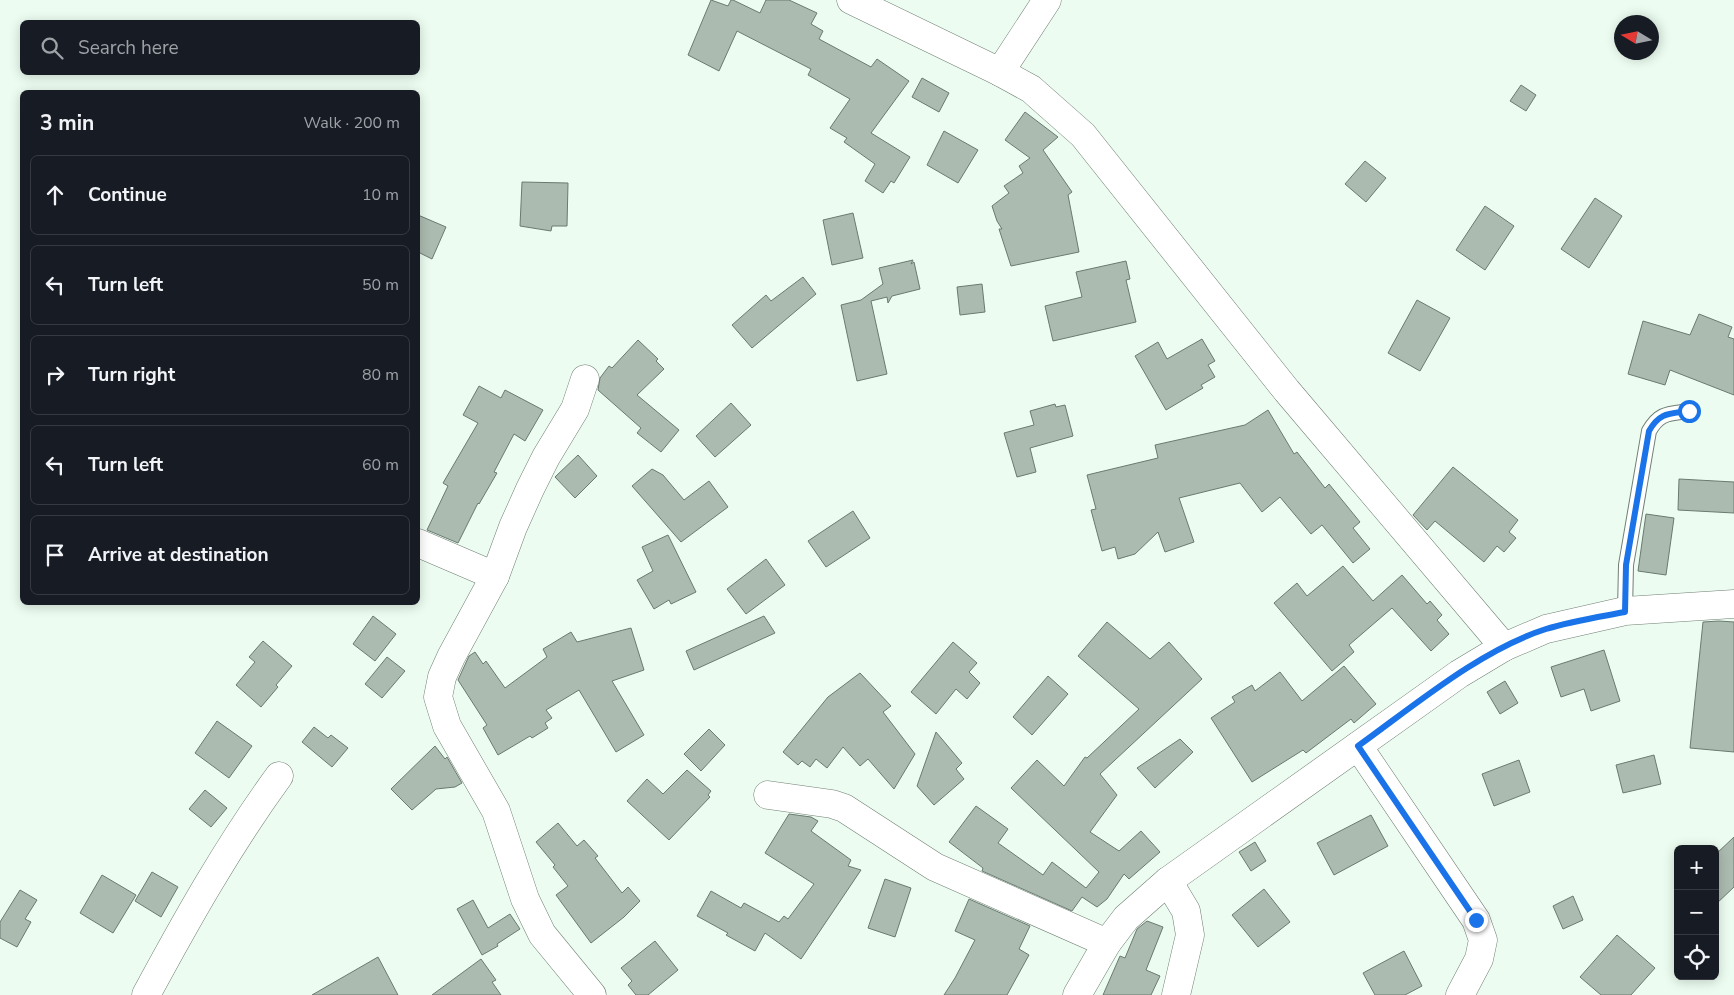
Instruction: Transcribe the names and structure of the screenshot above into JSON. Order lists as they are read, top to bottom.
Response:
{
  "north": "left",
  "page": {
    "search": "Search here",
    "heading": ["3 min", "Walk · 200 m"],
    "list": [
      ["Continue", "10 m"],
      ["Turn left", "50 m"],
      ["Turn right", "80 m"],
      ["Turn left", "60 m"],
      "Arrive at destination"
    ],
    "map_buttons": ["+", "−"]
  }
}
